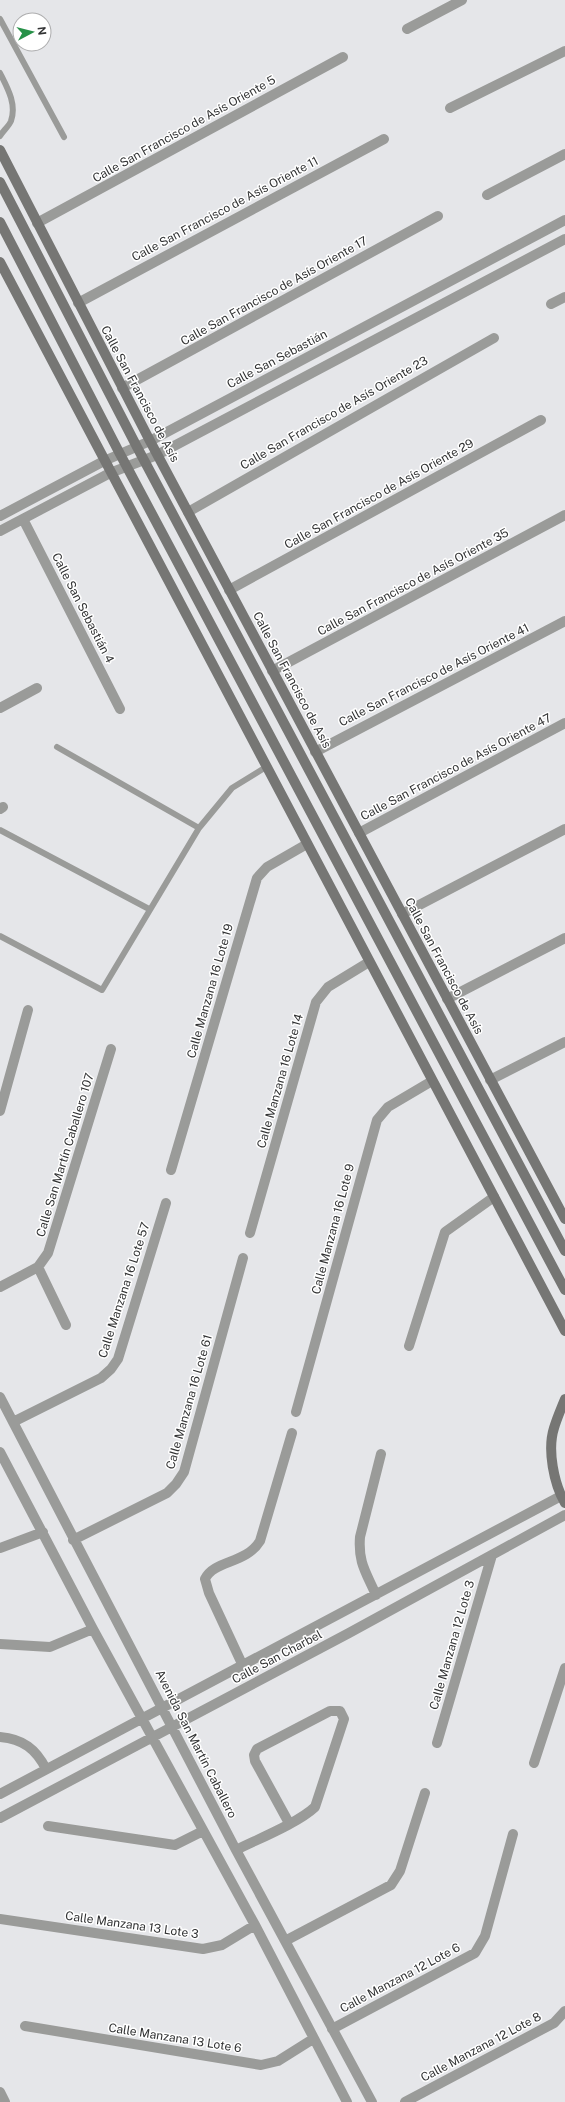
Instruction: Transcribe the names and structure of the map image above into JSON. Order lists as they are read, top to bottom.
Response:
{
  "streets": {
    "main road": ["Calle San Francisco de Asís"],
    "street": [
      "Calle San Francisco de Asís Oriente 5",
      "Calle San Francisco de Asís Oriente 11",
      "Calle San Francisco de Asís Oriente 17",
      "Calle San Sebastián",
      "Calle San Francisco de Asís Oriente 23",
      "Calle San Francisco de Asís Oriente 29",
      "Calle San Francisco de Asís Oriente 35",
      "Calle San Sebastián 4",
      "Calle San Francisco de Asís Oriente 41",
      "Calle San Francisco de Asís Oriente 47",
      "Calle Manzana 16 Lote 19",
      "Calle Manzana 16 Lote 14",
      "Calle San Martín Caballero 107",
      "Calle Manzana 16 Lote 9",
      "Calle Manzana 16 Lote 57",
      "Calle Manzana 16 Lote 61",
      "Calle Manzana 12 Lote 3",
      "Calle San Charbel",
      "Avenida San Martín Caballero",
      "Calle Manzana 13 Lote 3",
      "Calle Manzana 12 Lote 6",
      "Calle Manzana 13 Lote 6",
      "Calle Manzana 12 Lote 8"
    ]
  },
  "crossings": [
    ["Calle San Francisco de Asís Oriente 5", "Calle San Francisco de Asís"],
    ["Calle San Francisco de Asís Oriente 11", "Calle San Francisco de Asís"],
    ["Calle San Francisco de Asís Oriente 17", "Calle San Francisco de Asís"],
    ["Calle San Sebastián", "Calle San Francisco de Asís"],
    ["Calle San Francisco de Asís", "Calle San Francisco de Asís Oriente 23"],
    ["Calle San Francisco de Asís", "Calle San Francisco de Asís Oriente 29"],
    ["Calle San Francisco de Asís", "Calle San Francisco de Asís Oriente 35"],
    ["Calle San Francisco de Asís", "Calle San Francisco de Asís Oriente 41"],
    ["Calle San Francisco de Asís", "Calle San Francisco de Asís Oriente 47"],
    ["Calle Manzana 16 Lote 57", "Avenida San Martín Caballero"],
    ["Calle Manzana 16 Lote 61", "Avenida San Martín Caballero"],
    ["Calle Manzana 12 Lote 3", "Calle San Charbel"],
    ["Calle San Charbel", "Avenida San Martín Caballero"],
    ["Avenida San Martín Caballero", "Calle Manzana 12 Lote 6"]
  ],
  "north": "right"
}
